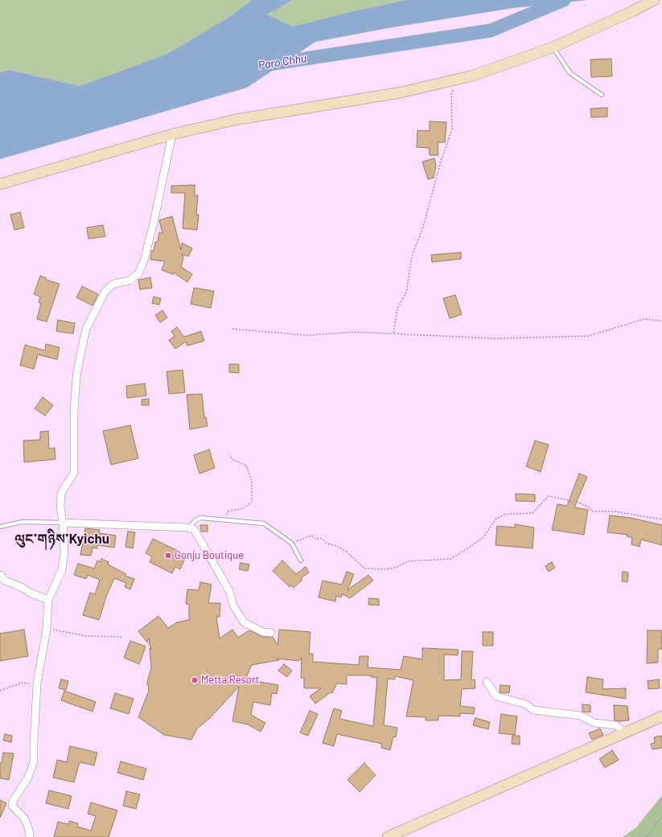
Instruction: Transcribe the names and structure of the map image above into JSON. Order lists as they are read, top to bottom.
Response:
{
  "districts": ["ལུང་གཉིས་Kyichu"],
  "water": ["Paro Chhu"],
  "places": ["Gonju Boutique", "Metta Resort"]
}
